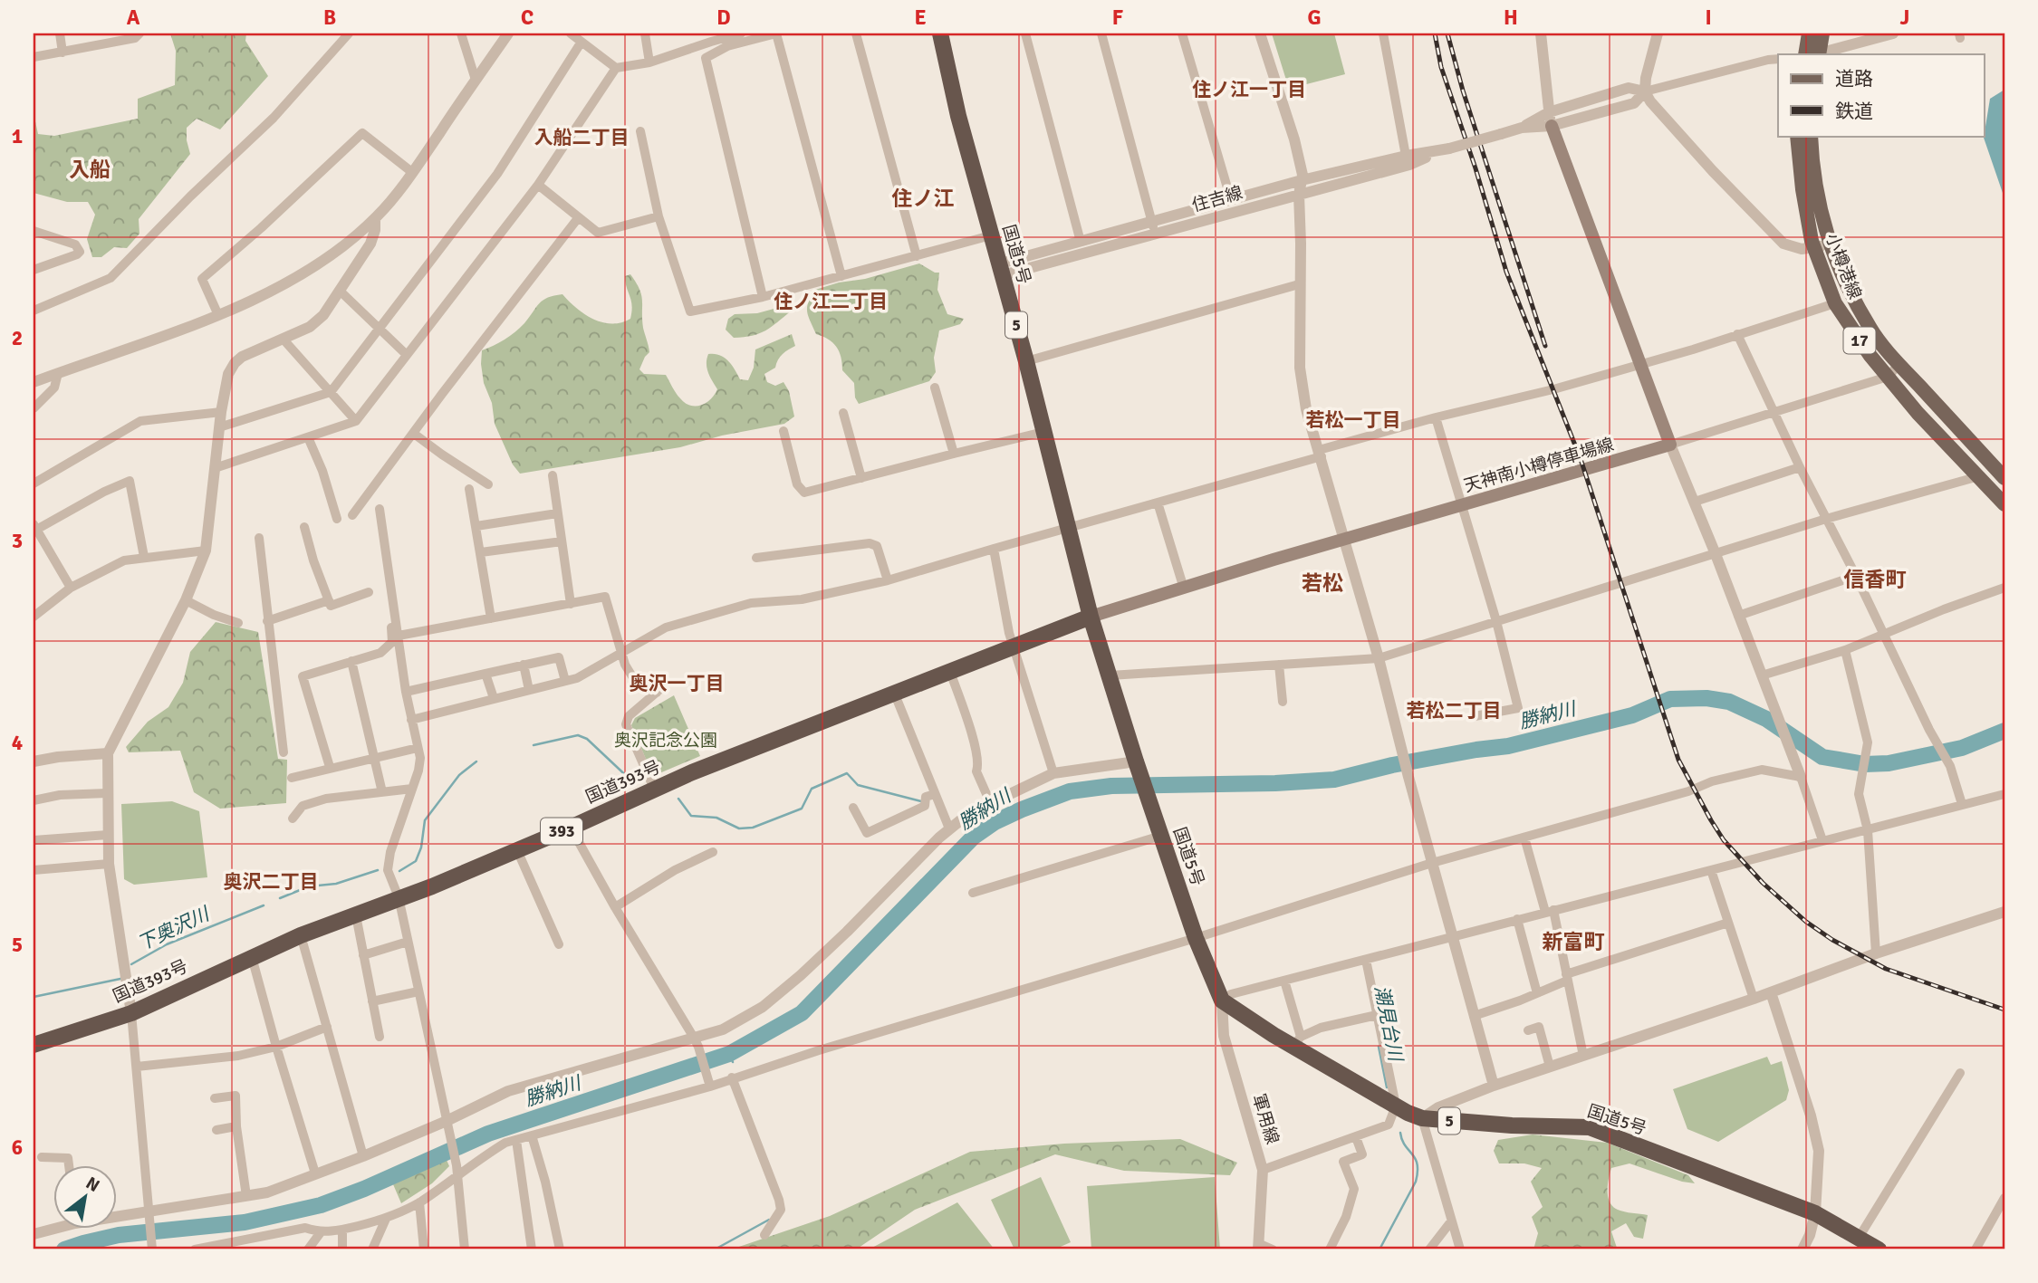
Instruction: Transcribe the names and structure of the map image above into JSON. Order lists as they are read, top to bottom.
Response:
{
  "streets": {
    "highway": [
      "国道5号",
      "5",
      "国道393号",
      "393"
    ],
    "main road": ["小樽港線", "17", "天神南小樽停車場線"],
    "street": ["住吉線", "軍用線"]
  },
  "crossings": [
    ["住吉線", "国道5号"],
    ["国道5号", "天神南小樽停車場線"],
    ["国道5号", "国道393号"],
    ["国道5号", "軍用線"],
    ["天神南小樽停車場線", "国道393号"]
  ],
  "districts": [
    "住ノ江一丁目",
    "入船二丁目",
    "入船",
    "住ノ江",
    "住ノ江二丁目",
    "若松一丁目",
    "信香町",
    "若松",
    "奥沢一丁目",
    "若松二丁目",
    "奥沢二丁目",
    "新富町"
  ],
  "water": ["勝納川", "下奥沢川", "潮見台川"],
  "parks": ["奥沢記念公園"],
  "legend": ["道路", "鉄道"],
  "north": "top right",
  "grid": {
    "columns": [
      "A",
      "B",
      "C",
      "D",
      "E",
      "F",
      "G",
      "H",
      "I",
      "J"
    ],
    "rows": [
      "1",
      "2",
      "3",
      "4",
      "5",
      "6"
    ]
  }
}
